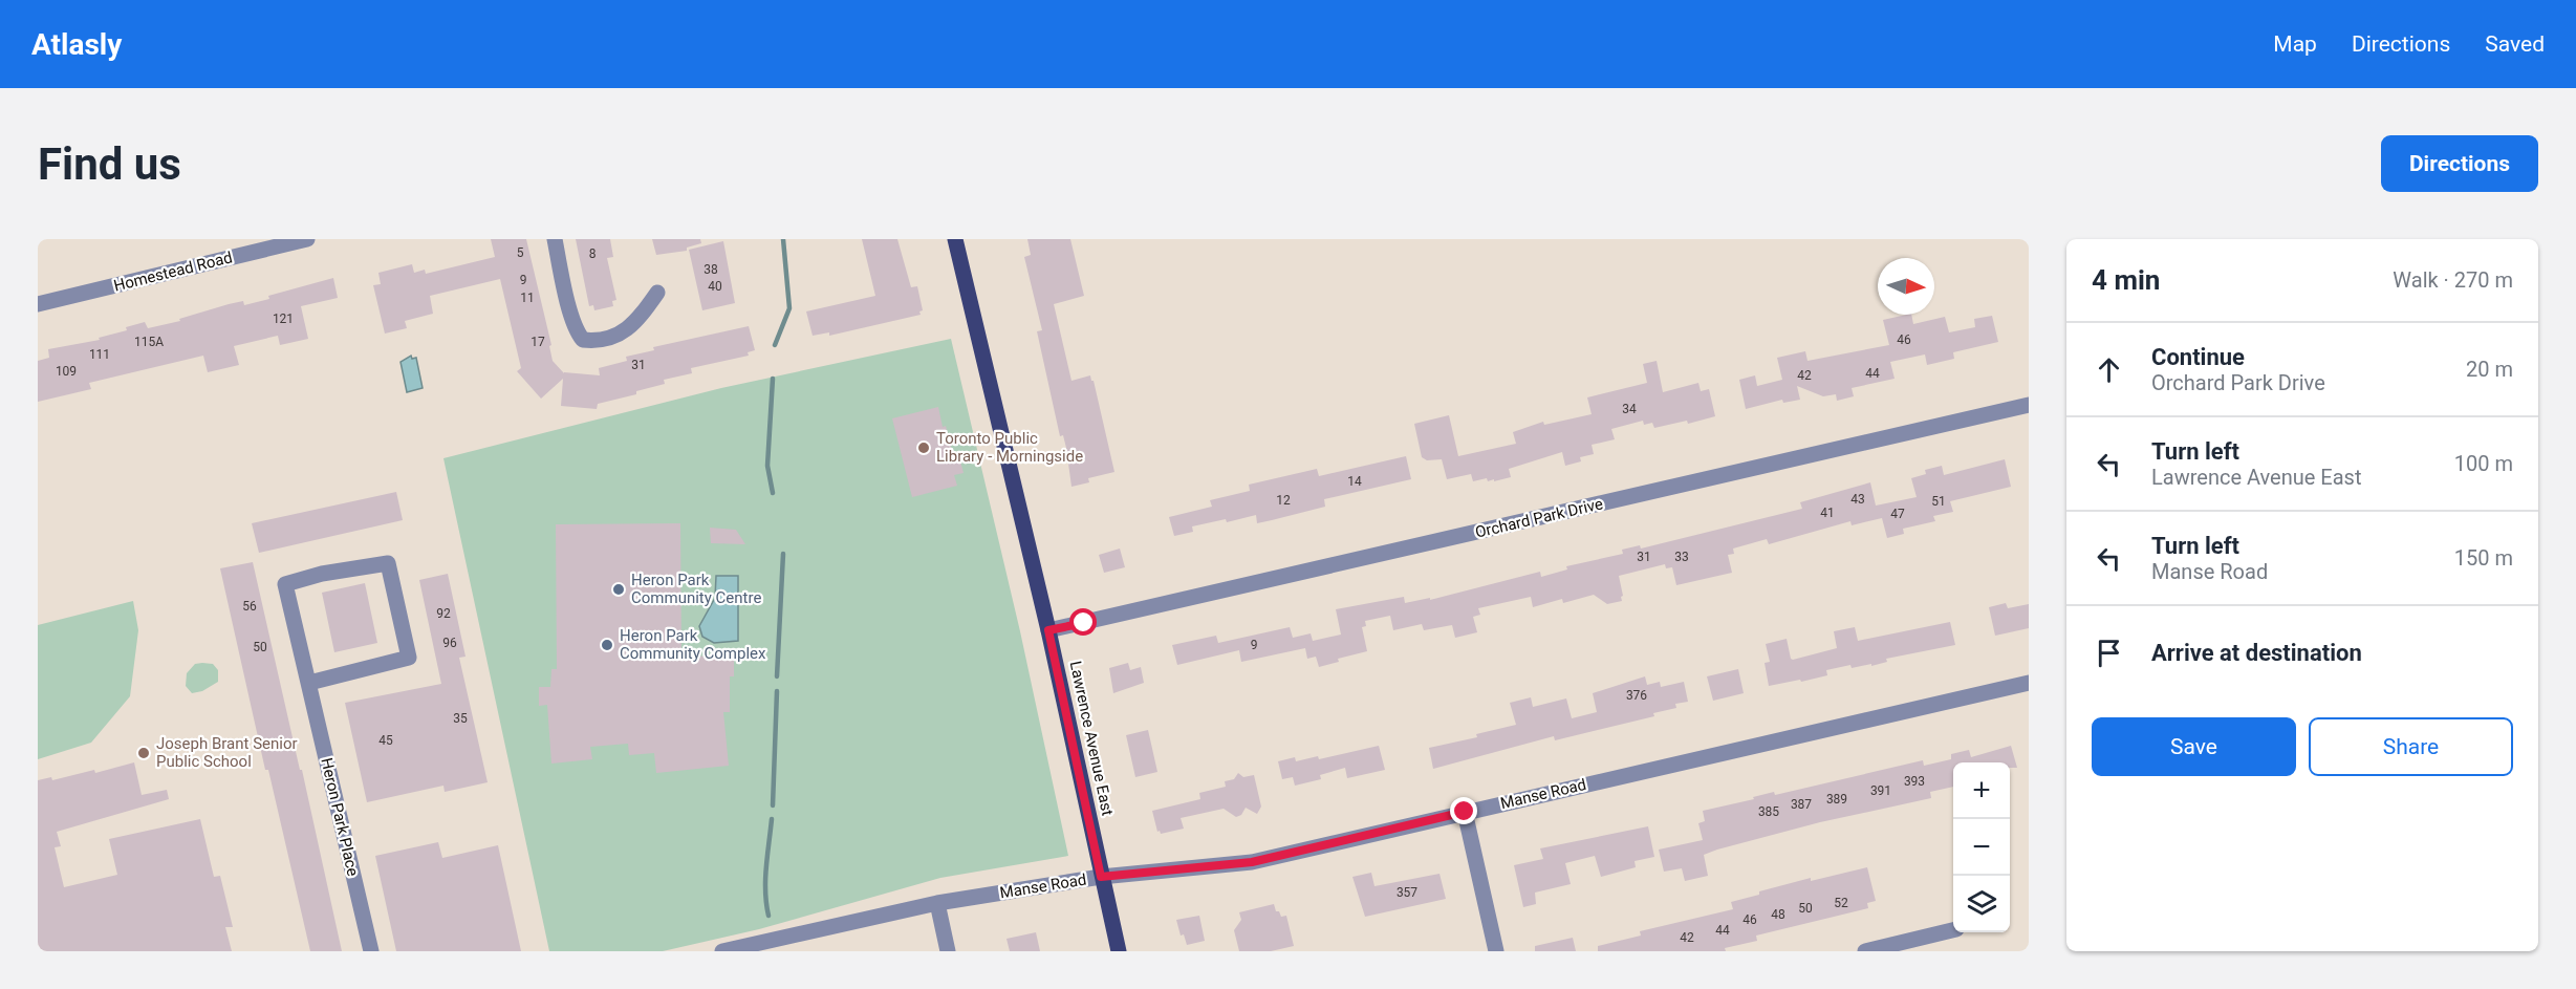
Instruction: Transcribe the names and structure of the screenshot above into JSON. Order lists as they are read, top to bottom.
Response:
{
  "streets": {
    "main road": ["Lawrence Avenue East"],
    "street": [
      "Homestead Road",
      "Orchard Park Drive",
      "Manse Road",
      "Heron Park Place"
    ]
  },
  "crossings": [
    ["Orchard Park Drive", "Lawrence Avenue East"],
    ["Lawrence Avenue East", "Manse Road"]
  ],
  "places": [
    "Toronto Public Library - Morningside",
    "Heron Park Community Centre",
    "Heron Park Community Complex",
    "Joseph Brant Senior Public School"
  ],
  "house_numbers": [
    "5",
    "8",
    "38",
    "9",
    "40",
    "11",
    "121",
    "46",
    "115A",
    "17",
    "111",
    "31",
    "109",
    "44",
    "42",
    "34",
    "14",
    "43",
    "12",
    "51",
    "41",
    "47",
    "31",
    "33",
    "56",
    "92",
    "96",
    "9",
    "50",
    "376",
    "35",
    "45",
    "393",
    "391",
    "389",
    "387",
    "385",
    "357",
    "52",
    "50",
    "48",
    "46",
    "44",
    "42"
  ],
  "north": "right",
  "page": {
    "header": "Atlasly",
    "nav": ["Map", "Directions", "Saved"],
    "buttons": [
      "Directions",
      ["Save", "Share"]
    ],
    "title": "Find us",
    "heading": ["4 min", "Walk · 270 m"],
    "list": [
      ["Continue", "Orchard Park Drive", "20 m"],
      ["Turn left", "Lawrence Avenue East", "100 m"],
      ["Turn left", "Manse Road", "150 m"],
      "Arrive at destination"
    ],
    "map_buttons": ["+", "−"]
  }
}
